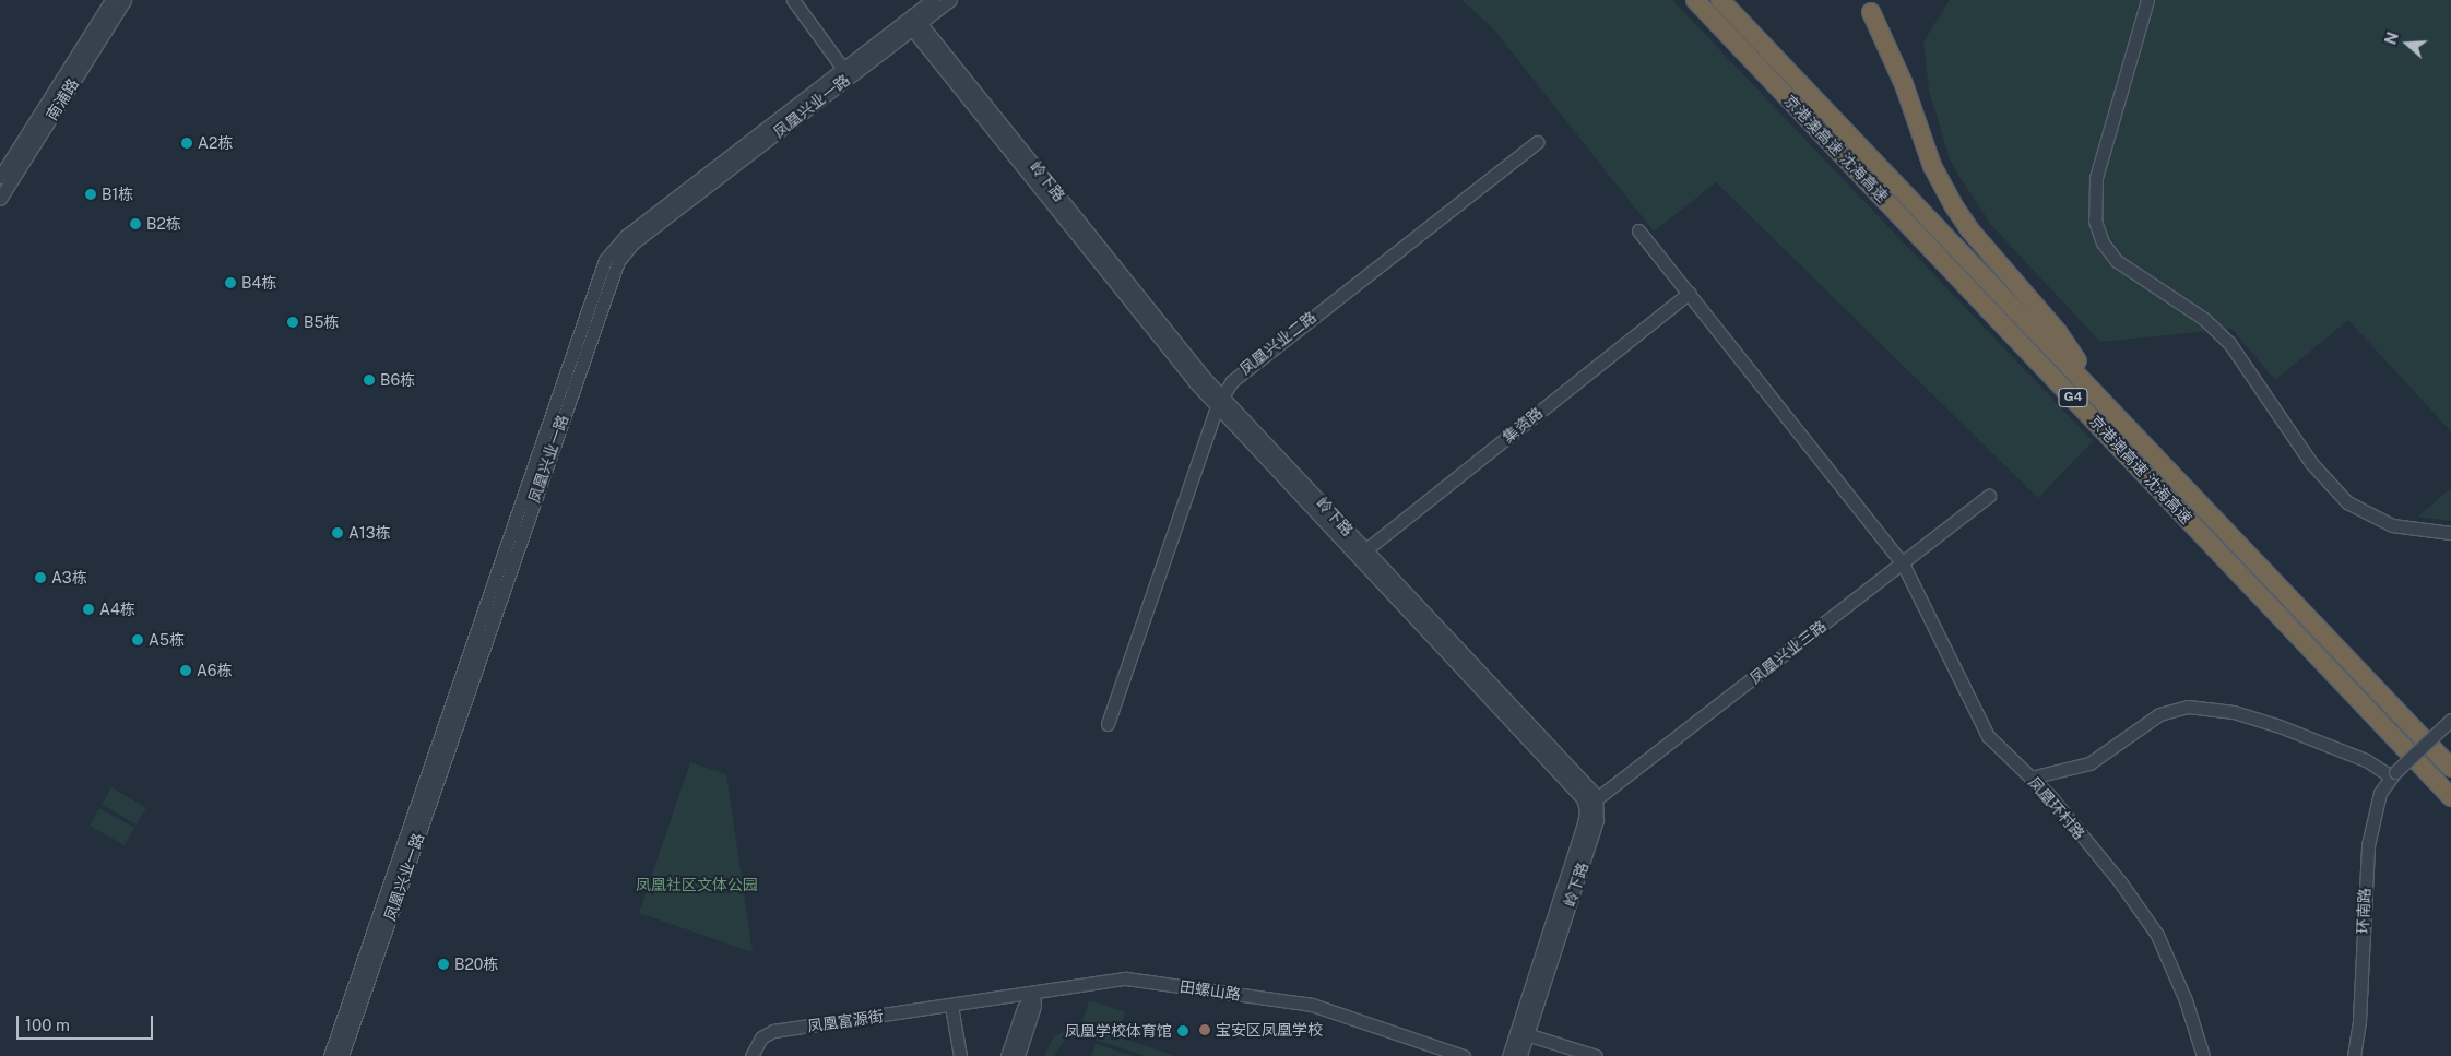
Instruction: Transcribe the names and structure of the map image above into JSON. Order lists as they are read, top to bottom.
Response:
{
  "streets": {
    "highway": ["京港澳高速 沈海高速", "G4"],
    "street": [
      "南浦路",
      "凤凰兴业一路",
      "岭下路",
      "凤凰兴业二路",
      "集资路",
      "凤凰兴业三路",
      "凤凰环村路",
      "环南路",
      "田螺山路",
      "凤凰富源街"
    ]
  },
  "crossings": [
    ["凤凰兴业一路", "岭下路"],
    ["岭下路", "凤凰兴业二路"],
    ["岭下路", "集资路"],
    ["岭下路", "凤凰兴业三路"],
    ["集资路", "凤凰环村路"],
    ["凤凰兴业三路", "凤凰环村路"],
    ["田螺山路", "凤凰富源街"]
  ],
  "parks": ["凤凰社区文体公园"],
  "places": [
    "A2栋",
    "B1栋",
    "B2栋",
    "B4栋",
    "B5栋",
    "B6栋",
    "A13栋",
    "A3栋",
    "A4栋",
    "A5栋",
    "A6栋",
    "B20栋",
    "宝安区凤凰学校",
    "凤凰学校体育馆"
  ],
  "scale_bar": "100 m",
  "north": "left"
}
